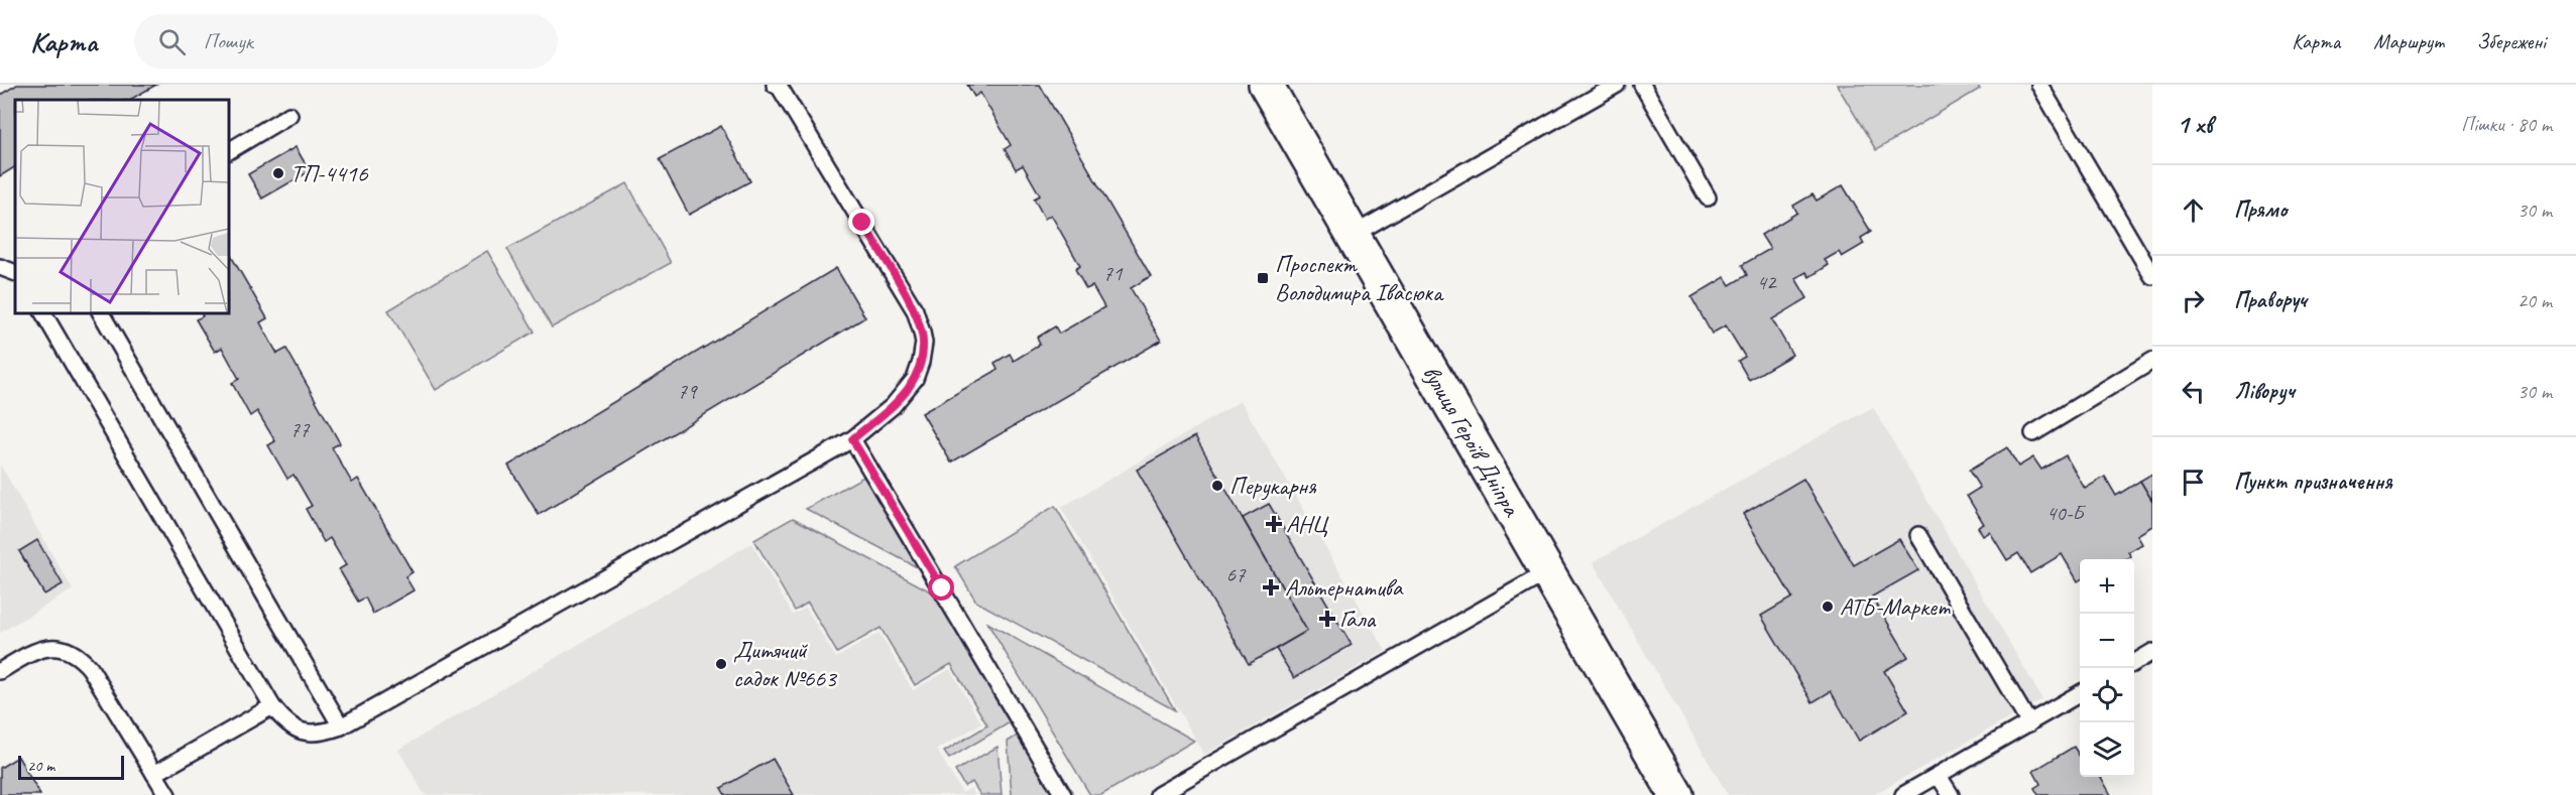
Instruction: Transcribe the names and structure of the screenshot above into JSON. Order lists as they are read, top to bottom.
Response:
{
  "streets": {
    "main road": ["вулиця Героїв Дніпра"]
  },
  "places": {
    "other": [
      "ТП-4416",
      "Перукарня",
      "АТБ-Маркет",
      "Дитячий садок №663"
    ],
    "transit": ["Проспект Володимира Івасюка"],
    "health": ["АНЦ", "Альтернатива", "Гала"]
  },
  "house_numbers": [
    "71",
    "42",
    "79",
    "77",
    "40-Б",
    "67"
  ],
  "scale_bar": "20 m",
  "page": {
    "header": "Карта",
    "search": "Пошук",
    "nav": ["Карта", "Маршрут", "Збережені"],
    "heading": ["1 хв", "Пішки · 80 m"],
    "list": [
      ["Прямо", "30 m"],
      ["Праворуч", "20 m"],
      ["Ліворуч", "30 m"],
      "Пункт призначення"
    ],
    "map_buttons": ["+", "−"],
    "scale": "20 m"
  }
}
